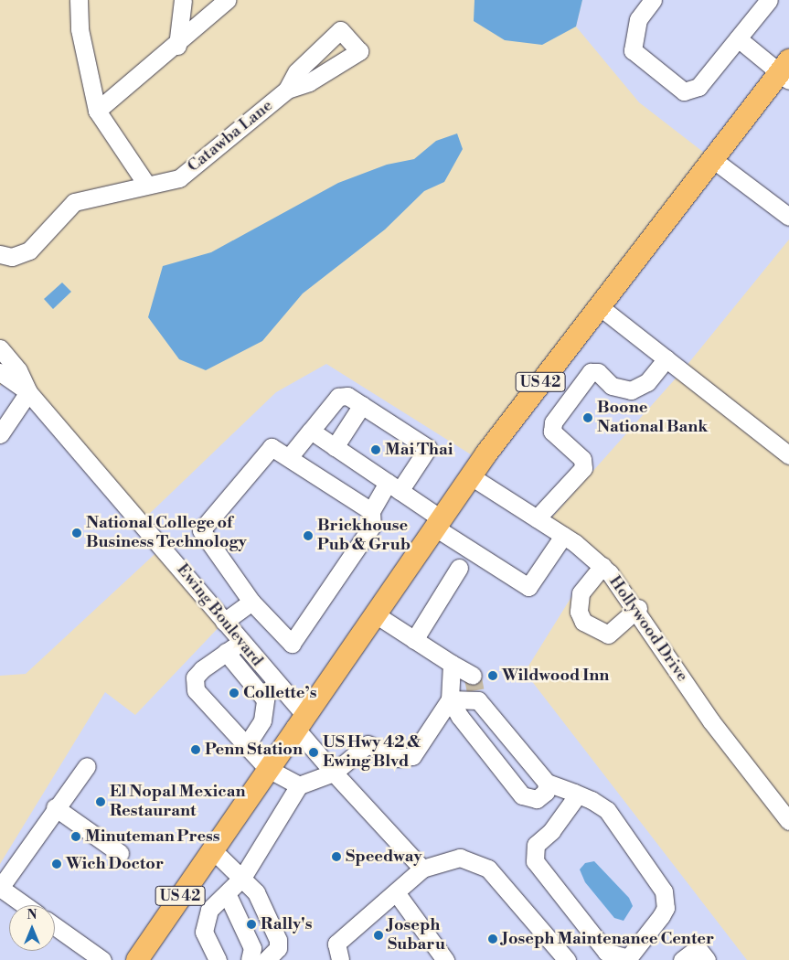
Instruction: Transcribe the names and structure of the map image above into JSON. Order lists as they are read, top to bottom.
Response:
{
  "streets": {
    "main road": ["US 42"],
    "street": ["Catawba Lane", "Ewing Boulevard", "Hollywood Drive"]
  },
  "crossings": [
    ["US 42", "Ewing Boulevard"],
    ["US 42", "Hollywood Drive"]
  ],
  "places": [
    "Boone National Bank",
    "Mai Thai",
    "National College of Business Technology",
    "Brickhouse Pub & Grub",
    "Wildwood Inn",
    "Collette’s",
    "Penn Station",
    "US Hwy 42 & Ewing Blvd",
    "El Nopal Mexican Restaurant",
    "Minuteman Press",
    "Speedway",
    "Wich Doctor",
    "Rally's",
    "Joseph Subaru",
    "Joseph Maintenance Center"
  ],
  "north": "top"
}
